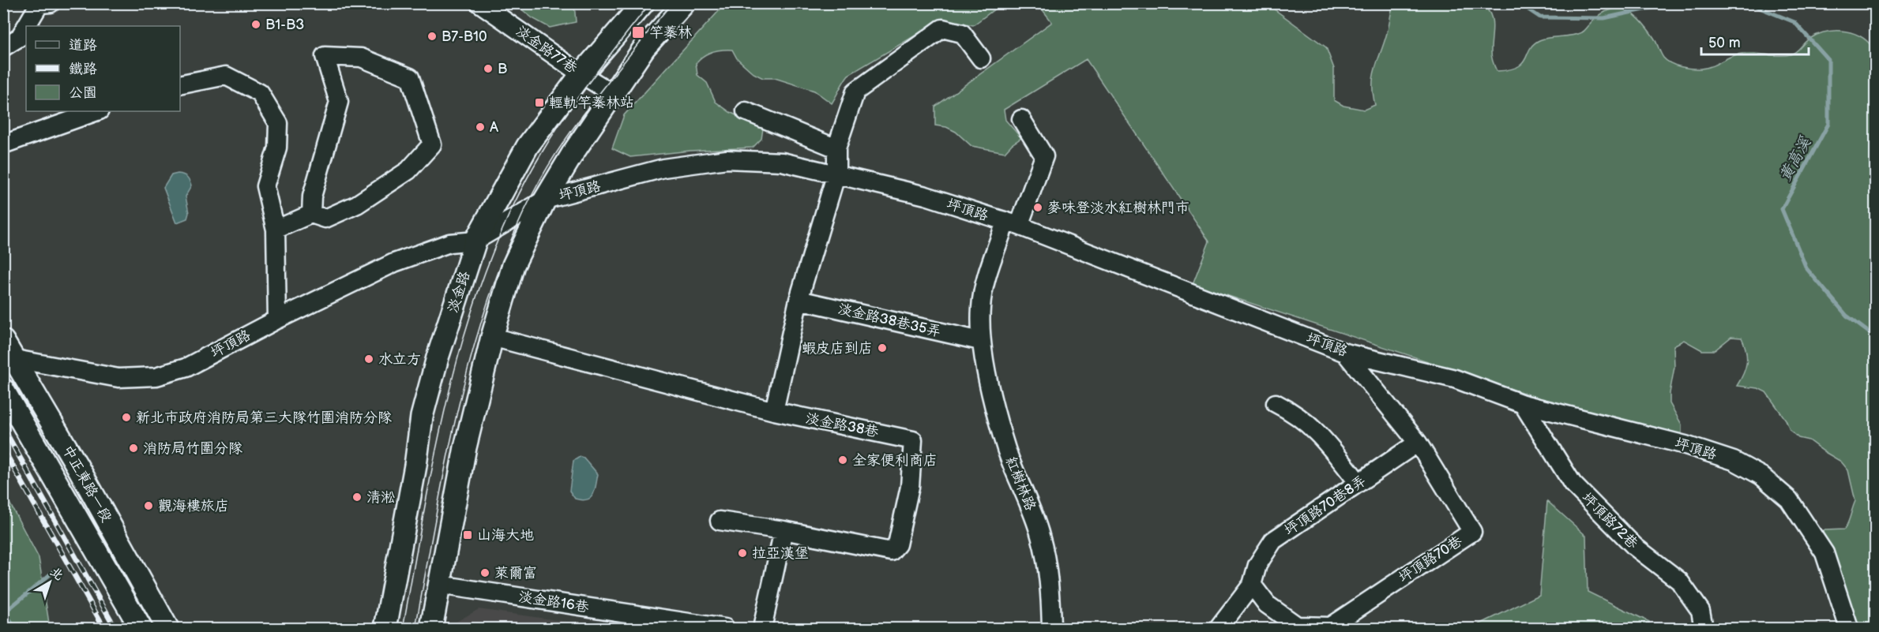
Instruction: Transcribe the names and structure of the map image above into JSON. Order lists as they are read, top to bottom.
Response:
{
  "streets": {
    "main road": ["淡金路", "中正東路一段"],
    "street": [
      "淡金路77巷",
      "坪頂路",
      "淡金路38巷35弄",
      "淡金路38巷",
      "紅樹林路",
      "坪頂路70巷8弄",
      "坪頂路72巷",
      "坪頂路70巷",
      "淡金路16巷"
    ]
  },
  "crossings": [
    ["淡金路77巷", "淡金路"],
    ["坪頂路", "淡金路"],
    ["坪頂路", "中正東路一段"],
    ["坪頂路", "紅樹林路"],
    ["坪頂路", "坪頂路72巷"],
    ["坪頂路", "坪頂路70巷"],
    ["淡金路38巷35弄", "紅樹林路"],
    ["坪頂路70巷8弄", "坪頂路70巷"]
  ],
  "water": ["黃高溪"],
  "places": {
    "other": [
      "B1-B3",
      "B7-B10",
      "B",
      "A",
      "麥味登淡水紅樹林門市",
      "蝦皮店到店",
      "水立方",
      "新北市政府消防局第三大隊竹圍消防分隊",
      "消防局竹圍分隊",
      "全家便利商店",
      "清淞",
      "觀海樓旅店",
      "拉亞漢堡",
      "萊爾富"
    ],
    "transit": ["竿蓁林", "輕軌竿蓁林站", "山海大地"]
  },
  "legend": ["道路", "鐵路", "公園"],
  "scale_bar": "50 m",
  "north": "top right"
}
